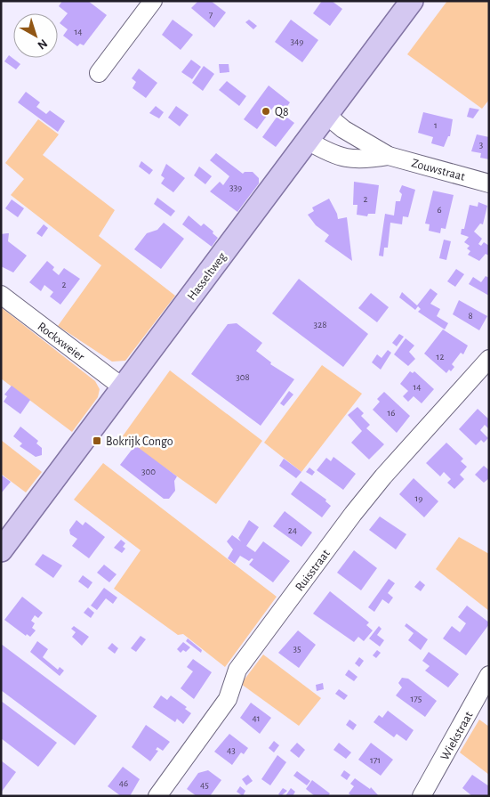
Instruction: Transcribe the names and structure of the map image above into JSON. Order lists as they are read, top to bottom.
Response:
{
  "streets": {
    "main road": ["Hasseltweg"],
    "street": [
      "Zouwstraat",
      "Rockxweier",
      "Ruisstraat",
      "Wiekstraat"
    ]
  },
  "crossings": [
    ["Zouwstraat", "Hasseltweg"],
    ["Hasseltweg", "Rockxweier"]
  ],
  "places": {
    "other": ["Q8"],
    "transit": ["Bokrijk Congo"]
  },
  "house_numbers": [
    "7",
    "14",
    "349",
    "1",
    "3",
    "339",
    "2",
    "6",
    "2",
    "8",
    "328",
    "12",
    "308",
    "14",
    "16",
    "300",
    "19",
    "24",
    "35",
    "175",
    "41",
    "43",
    "171",
    "46",
    "45"
  ],
  "north": "bottom right"
}
